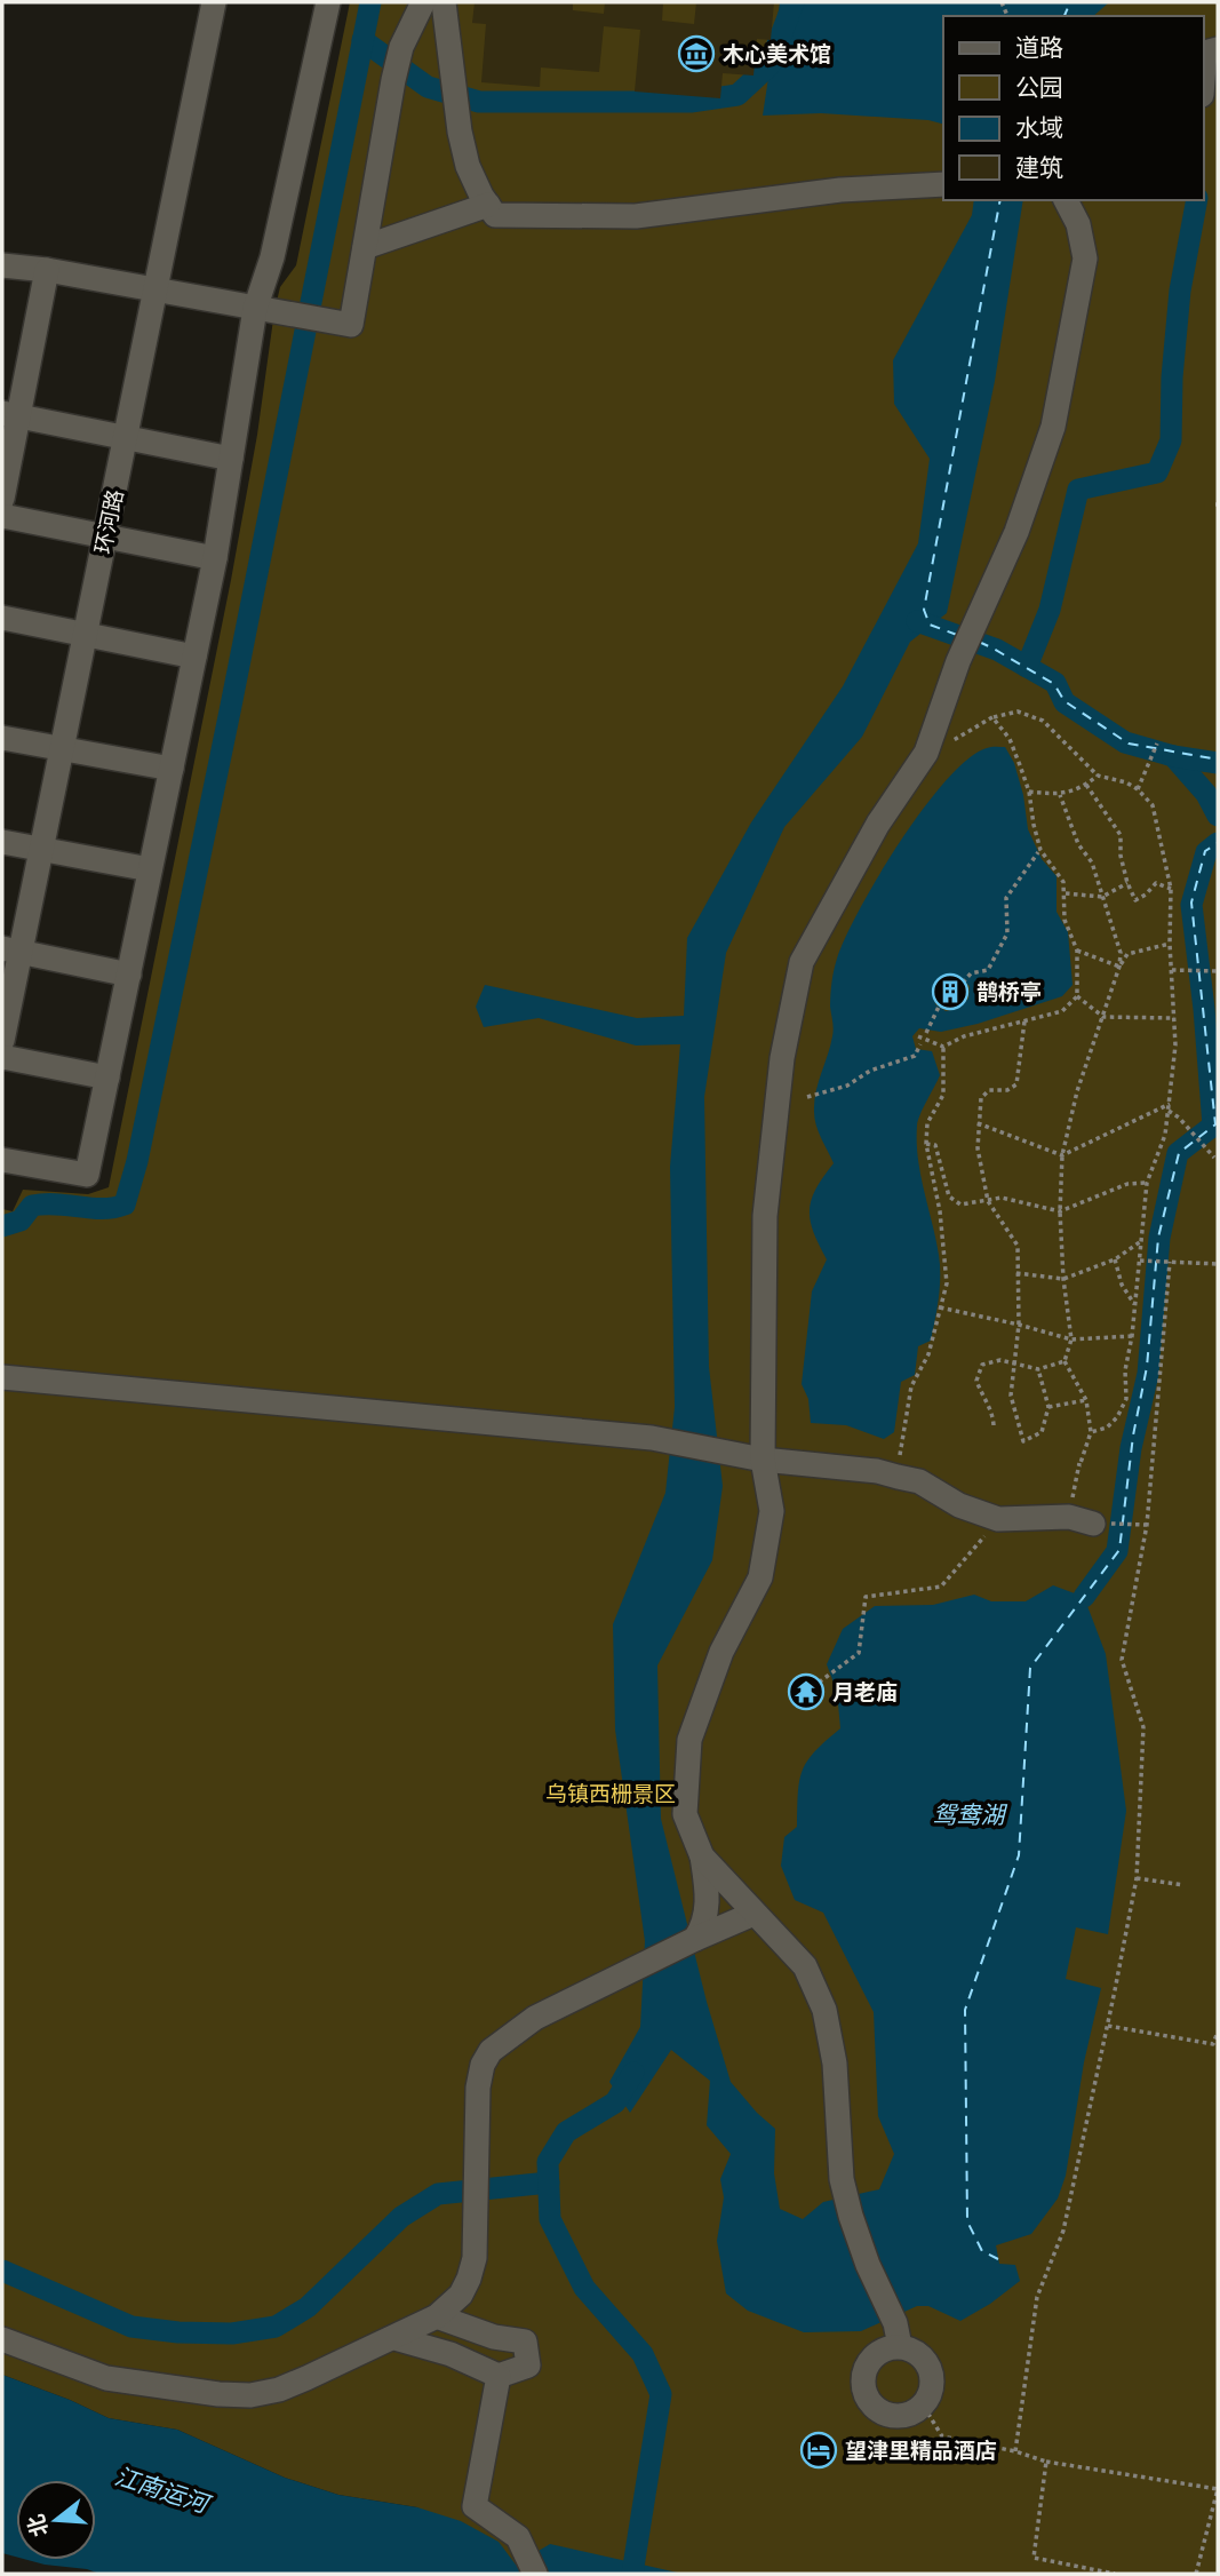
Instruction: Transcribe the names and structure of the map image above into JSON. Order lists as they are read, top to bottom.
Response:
{
  "streets": {
    "street": ["环河路"]
  },
  "water": ["鸳鸯湖", "江南运河"],
  "parks": ["乌镇西栅景区"],
  "places": {
    "museum": ["木心美术馆"],
    "building": ["鹊桥亭"],
    "temple": ["月老庙"],
    "hotel": ["望津里精品酒店"]
  },
  "legend": [
    "道路",
    "公园",
    "水域",
    "建筑"
  ],
  "north": "left"
}
